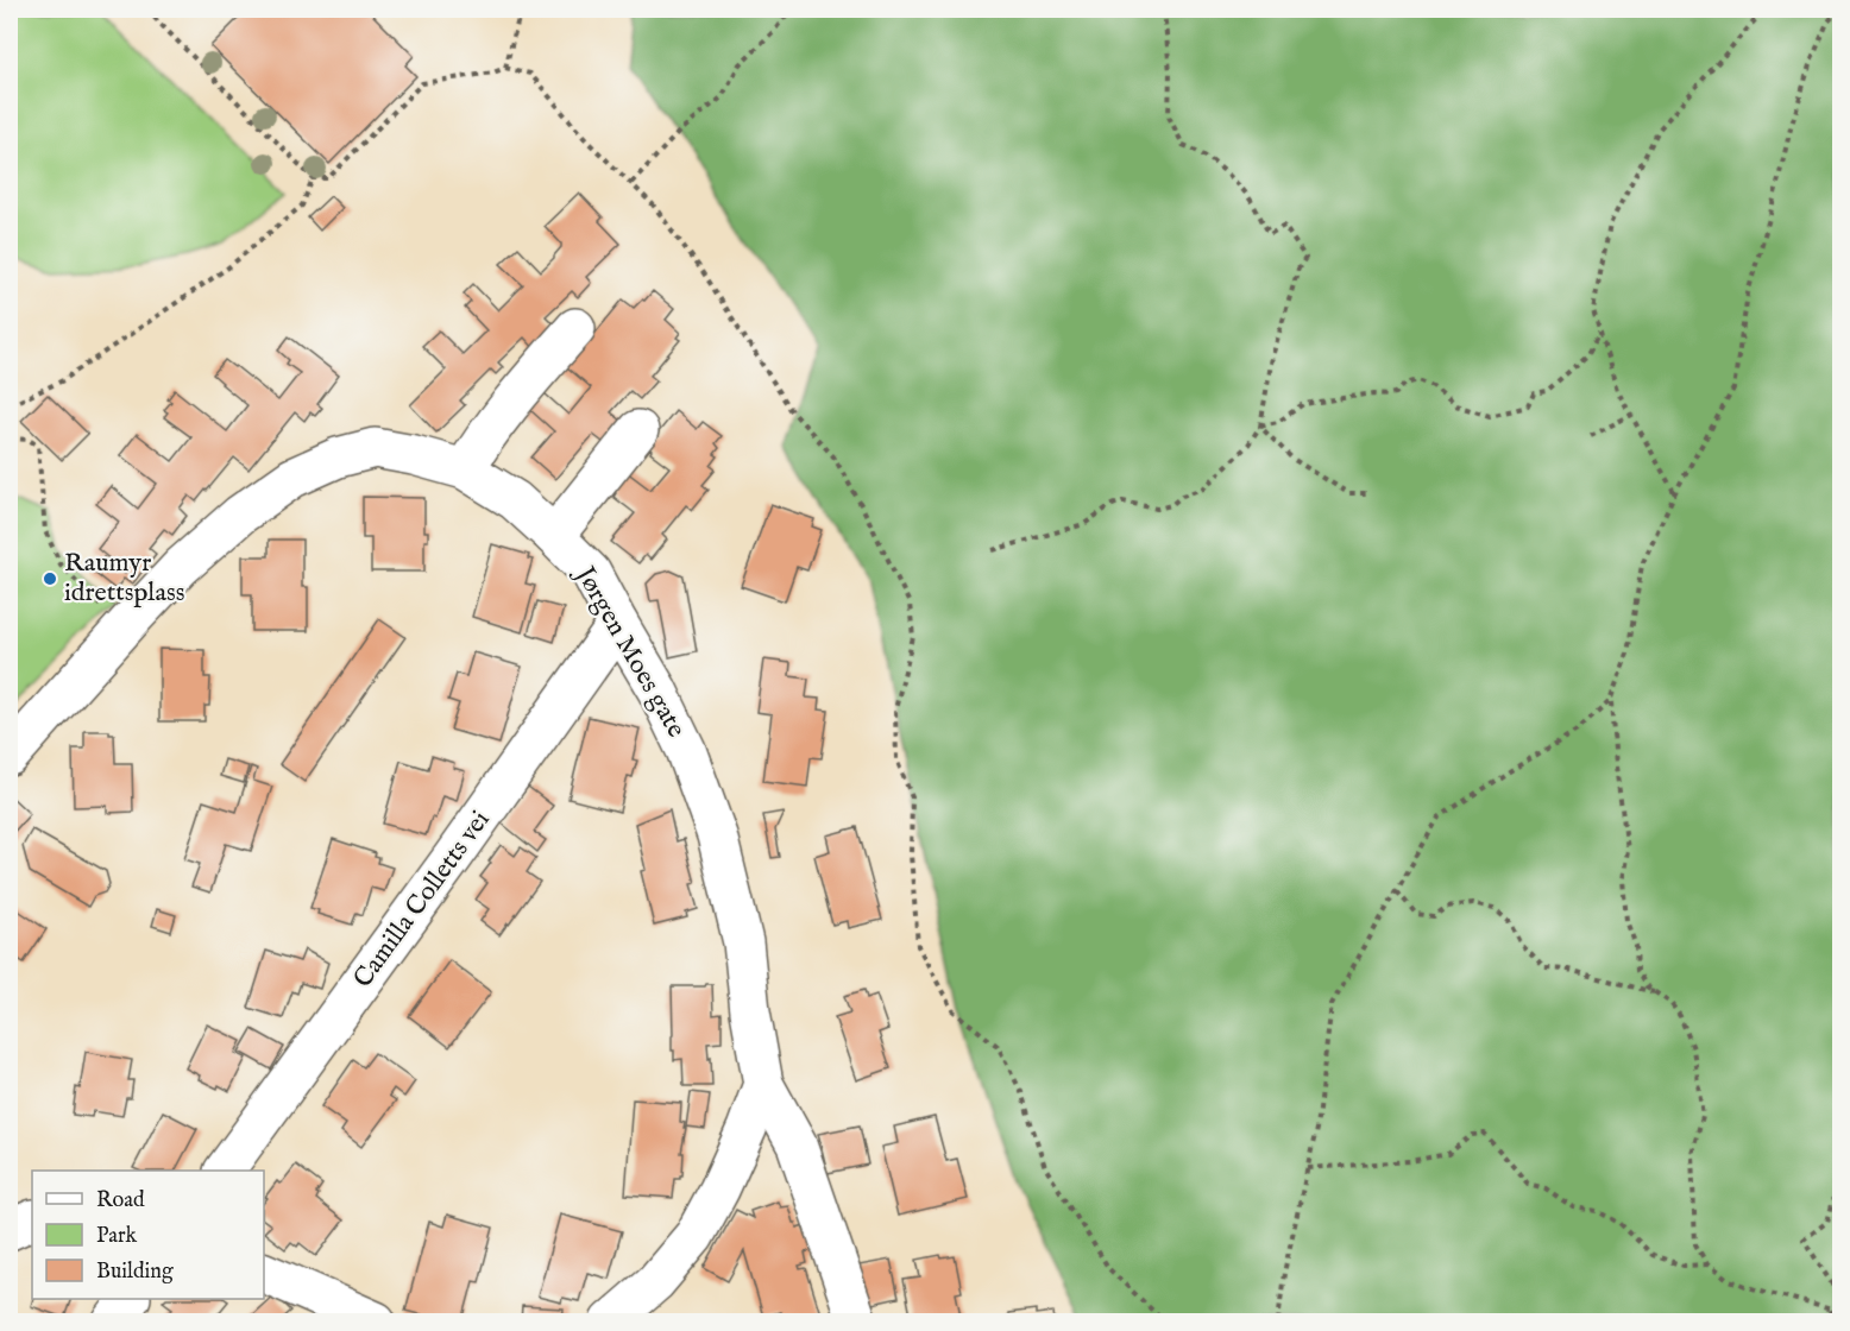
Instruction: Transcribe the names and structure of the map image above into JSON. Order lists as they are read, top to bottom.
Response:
{
  "streets": {
    "street": ["Jørgen Moes gate", "Camilla Colletts vei"]
  },
  "crossings": [
    ["Jørgen Moes gate", "Camilla Colletts vei"]
  ],
  "places": ["Raumyr idrettsplass"],
  "legend": ["Road", "Park", "Building"]
}
